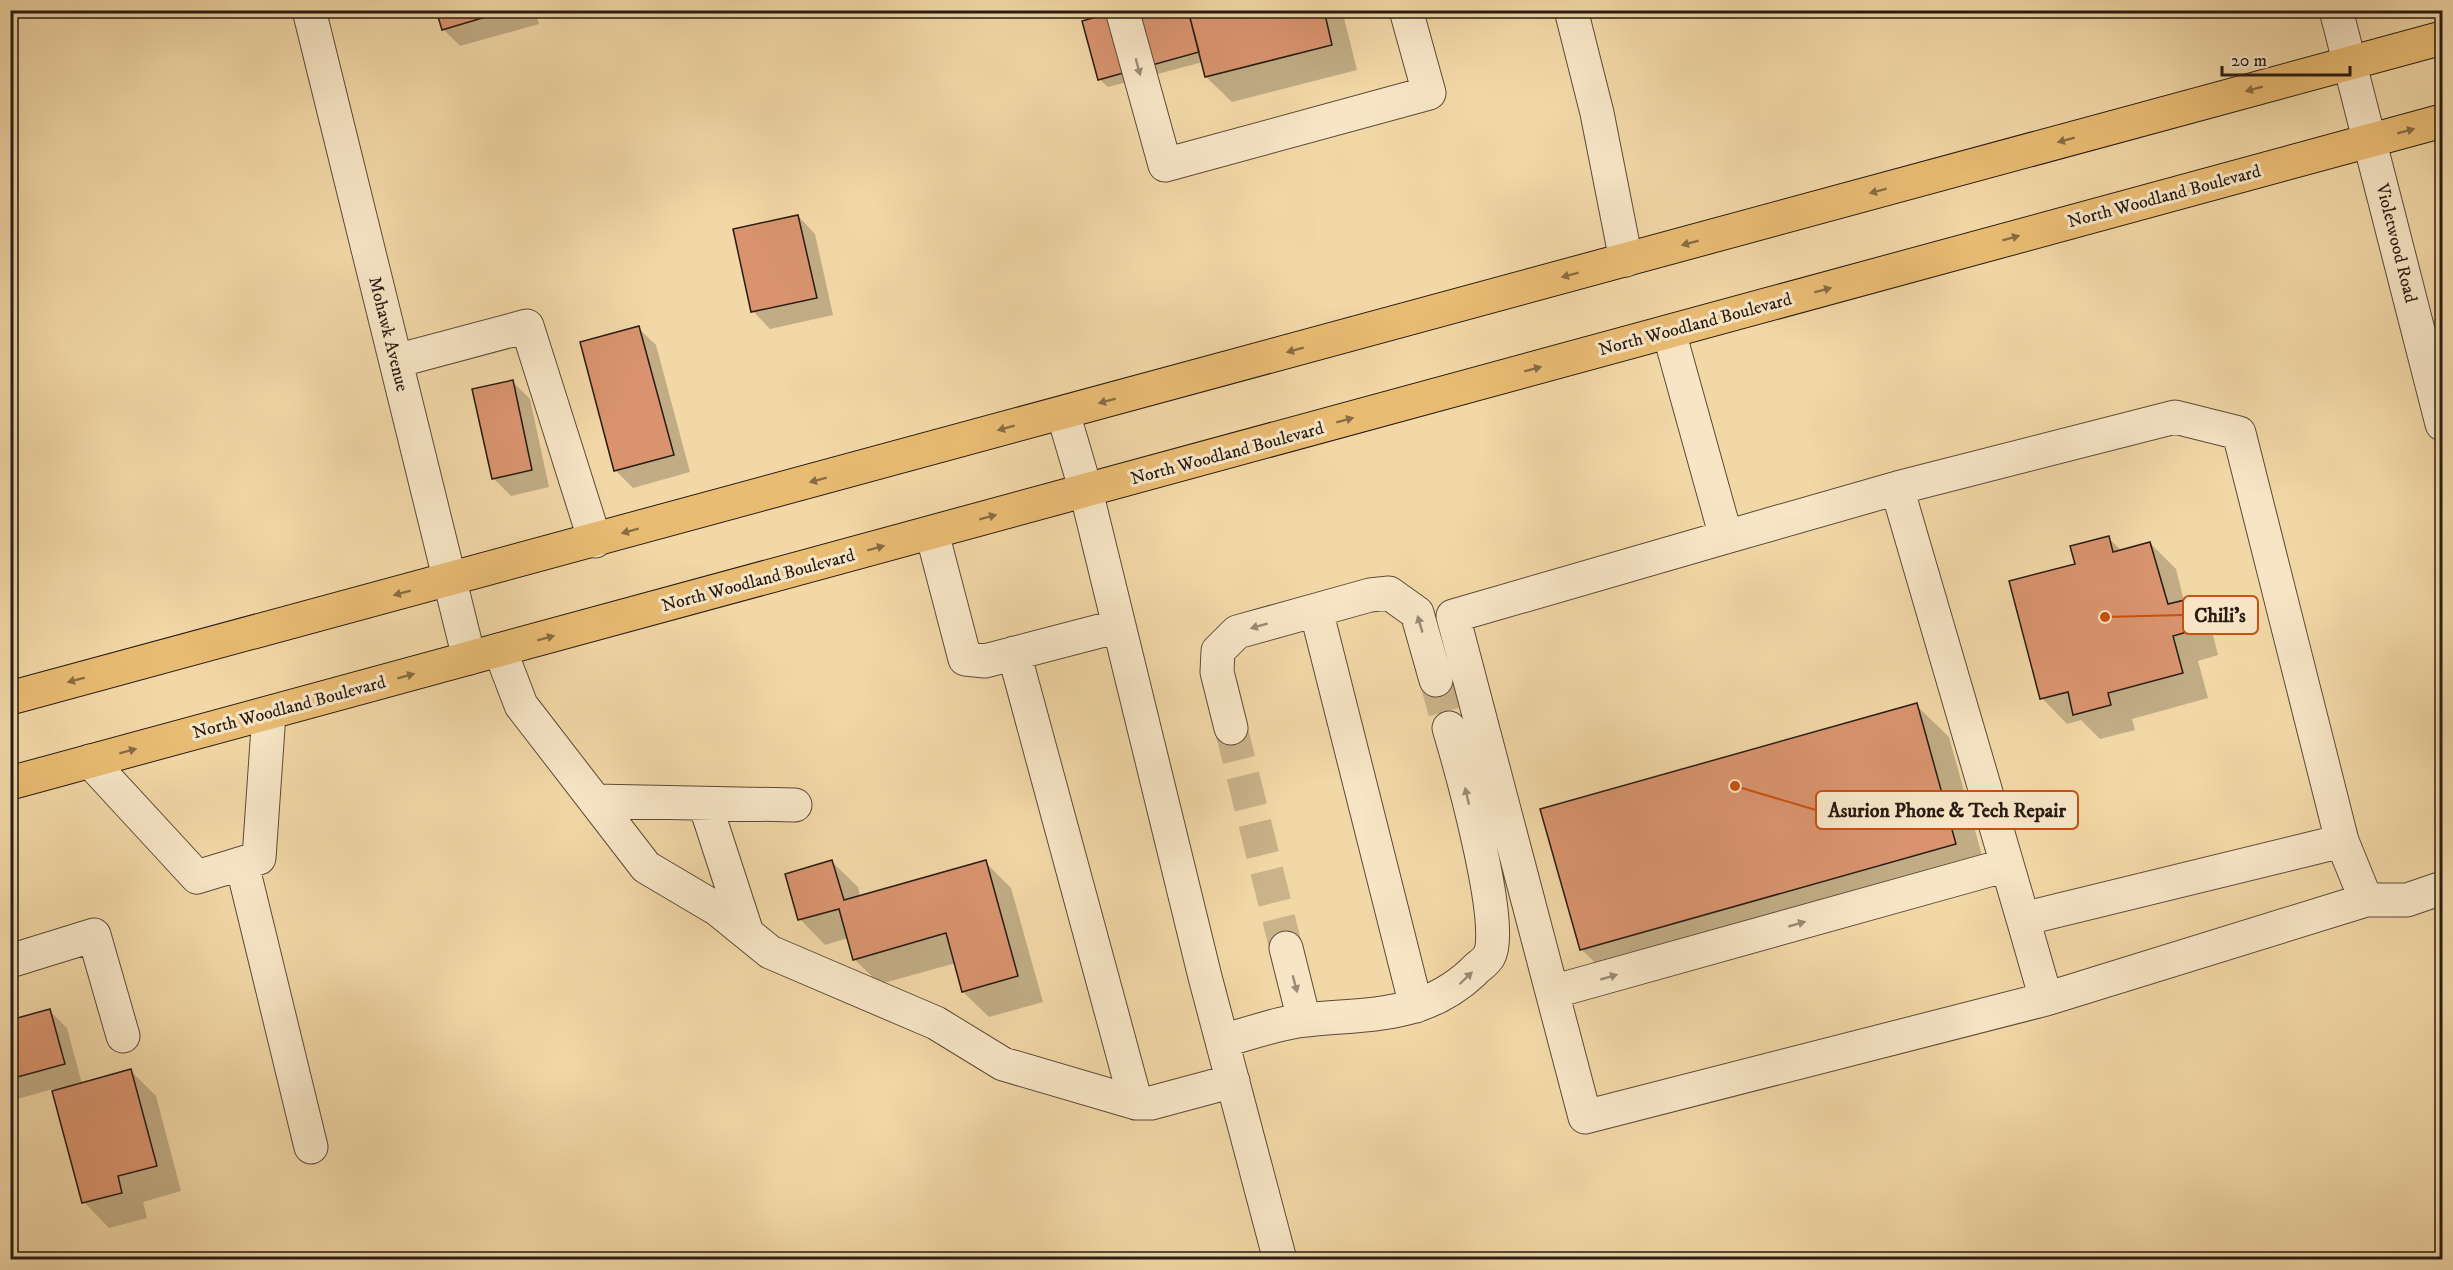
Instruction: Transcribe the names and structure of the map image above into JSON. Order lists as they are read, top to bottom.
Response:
{
  "streets": {
    "main road": ["North Woodland Boulevard"],
    "street": ["Violetwood Road", "Mohawk Avenue"]
  },
  "crossings": [
    ["North Woodland Boulevard", "Violetwood Road"],
    ["North Woodland Boulevard", "Mohawk Avenue"]
  ],
  "places": ["Chili's", "Asurion Phone & Tech Repair"],
  "scale_bar": "20 m"
}
